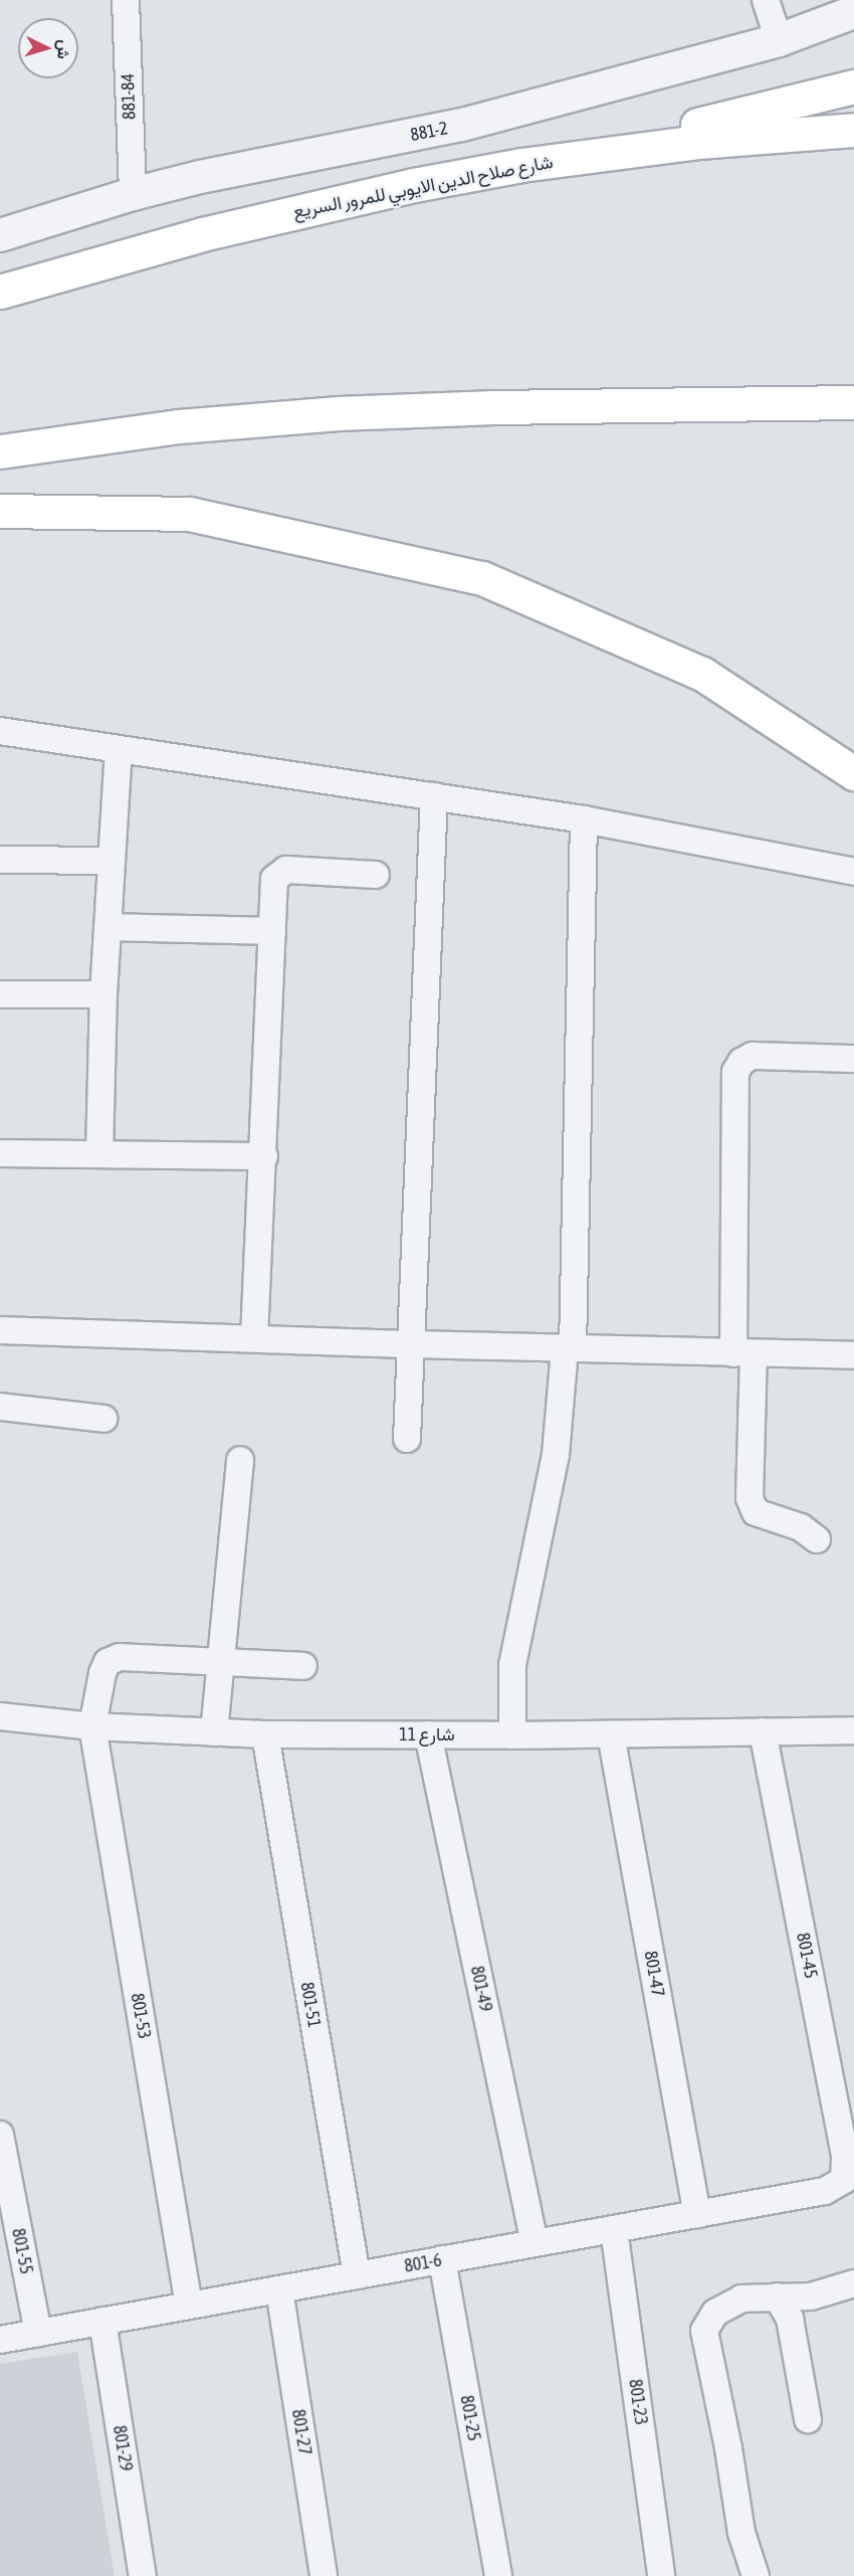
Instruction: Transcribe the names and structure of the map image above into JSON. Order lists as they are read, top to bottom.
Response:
{
  "streets": {
    "highway": ["شارع صلاح الدين الايوبي للمرور السريع"],
    "street": [
      "881-84",
      "881-2",
      "شارع 11",
      "801-45",
      "801-47",
      "801-49",
      "801-51",
      "801-53",
      "801-55",
      "801-6",
      "801-23",
      "801-25",
      "801-27",
      "801-29"
    ]
  },
  "crossings": [
    ["881-84", "881-2"],
    ["شارع 11", "801-45"],
    ["شارع 11", "801-47"],
    ["شارع 11", "801-49"],
    ["شارع 11", "801-51"],
    ["شارع 11", "801-53"],
    ["801-45", "801-6"],
    ["801-47", "801-6"],
    ["801-49", "801-6"],
    ["801-51", "801-6"],
    ["801-53", "801-6"],
    ["801-55", "801-6"],
    ["801-6", "801-23"],
    ["801-6", "801-25"],
    ["801-6", "801-27"],
    ["801-6", "801-29"]
  ],
  "north": "right"
}
